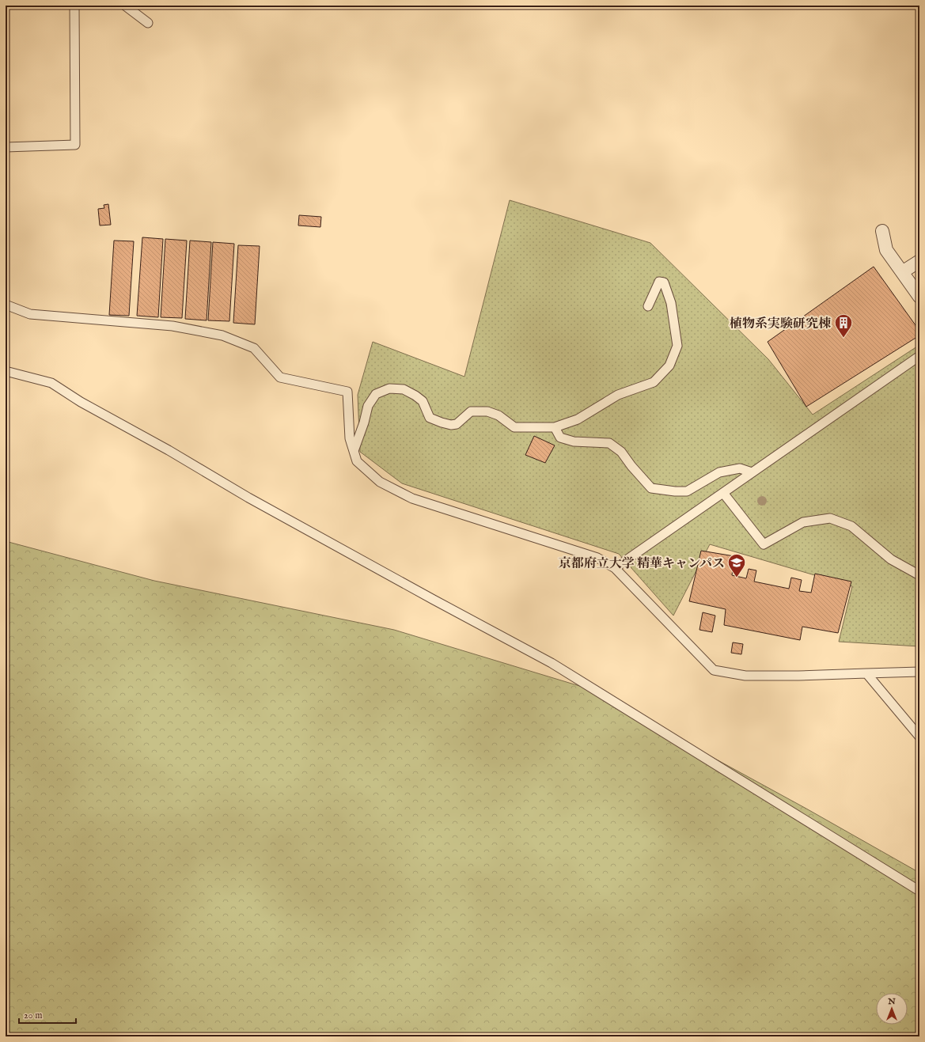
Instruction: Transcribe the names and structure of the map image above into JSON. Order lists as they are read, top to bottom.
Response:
{
  "places": {
    "building": ["植物系実験研究棟"],
    "school or university": ["京都府立大学 精華キャンパス"]
  },
  "scale_bar": "20 m",
  "north": "top"
}
